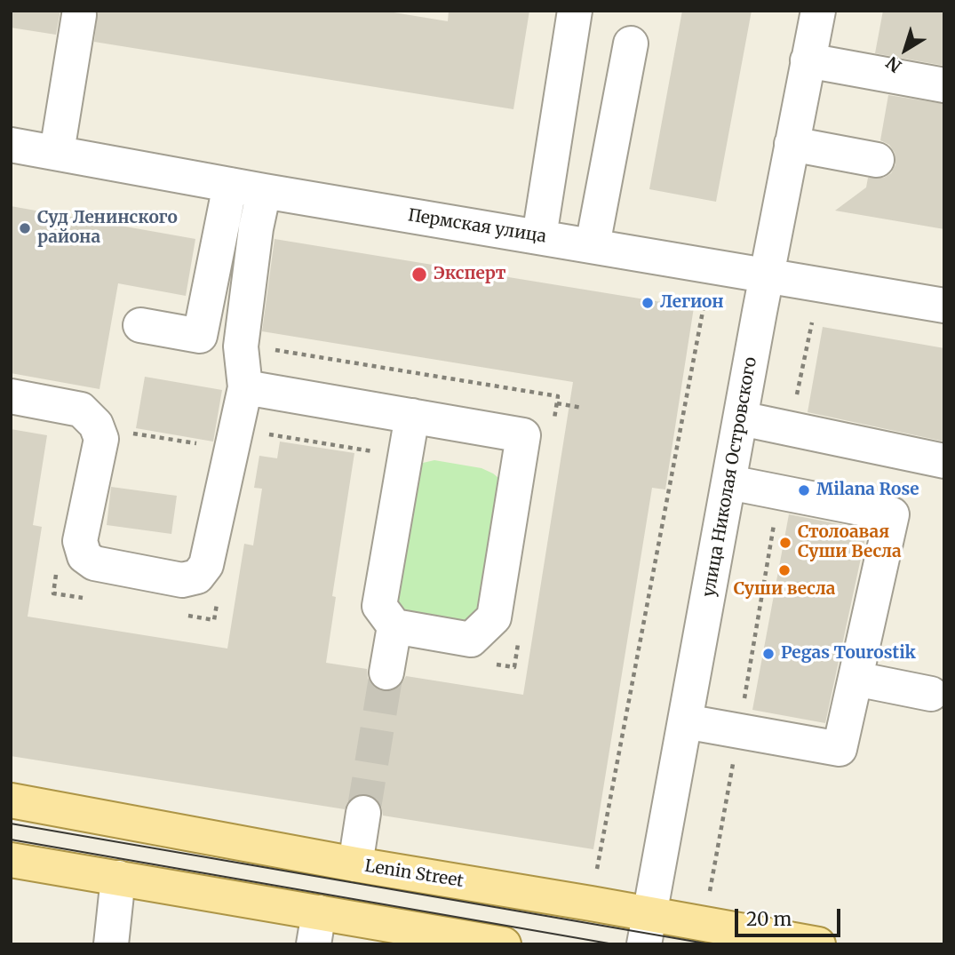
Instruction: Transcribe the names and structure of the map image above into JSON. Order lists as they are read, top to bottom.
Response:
{
  "streets": {
    "main road": ["Lenin Street"],
    "street": ["Пермская улица", "улица Николая Островского"]
  },
  "crossings": [
    ["Пермская улица", "улица Николая Островского"],
    ["улица Николая Островского", "Lenin Street"]
  ],
  "places": [
    "Суд Ленинского района",
    "Эксперт",
    "Легион",
    "Milana Rose",
    "Столоавая Суши Весла",
    "Суши весла",
    "Pegas Tourostik"
  ],
  "scale_bar": "20 m",
  "north": "bottom left"
}
